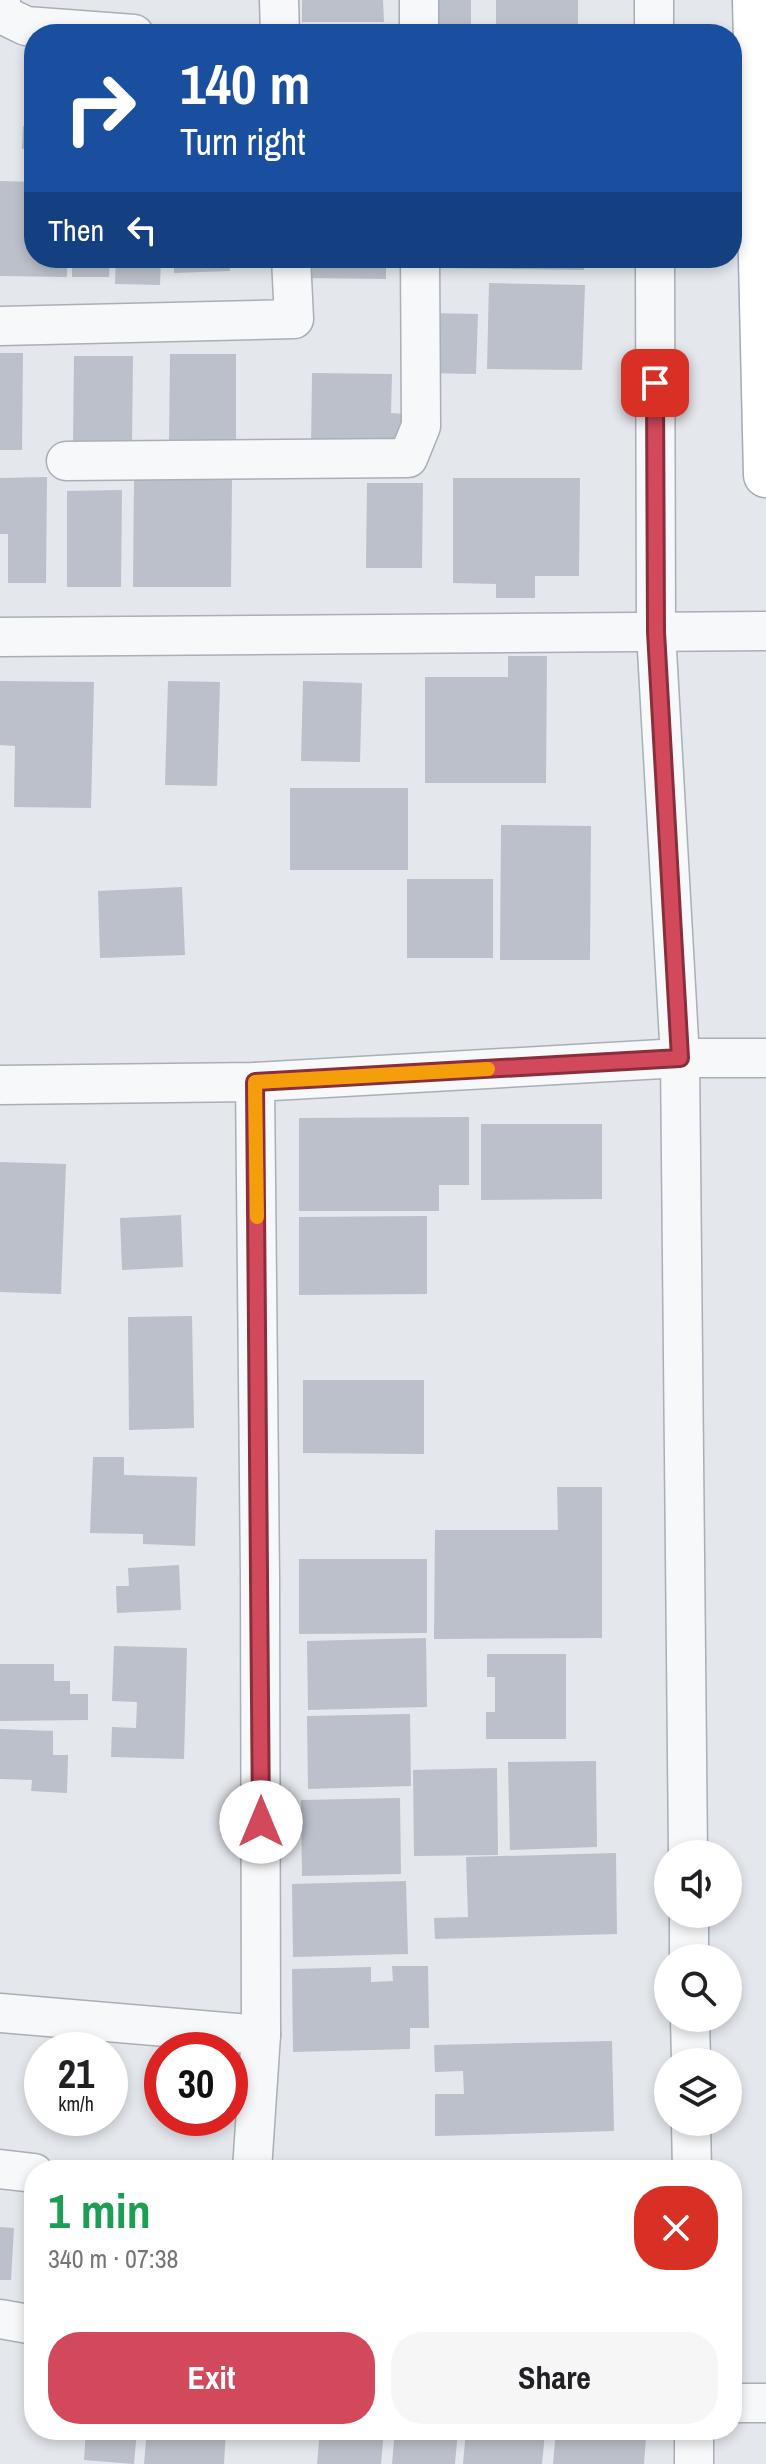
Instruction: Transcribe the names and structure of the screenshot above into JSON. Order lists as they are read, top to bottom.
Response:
{
  "page": {
    "turn": ["140 m", "Turn right"],
    "then": "Then",
    "speed": "21 km/h",
    "limit": "30",
    "heading": ["1 min", "340 m · 07:38"],
    "buttons": ["Exit", "Share"]
  }
}
